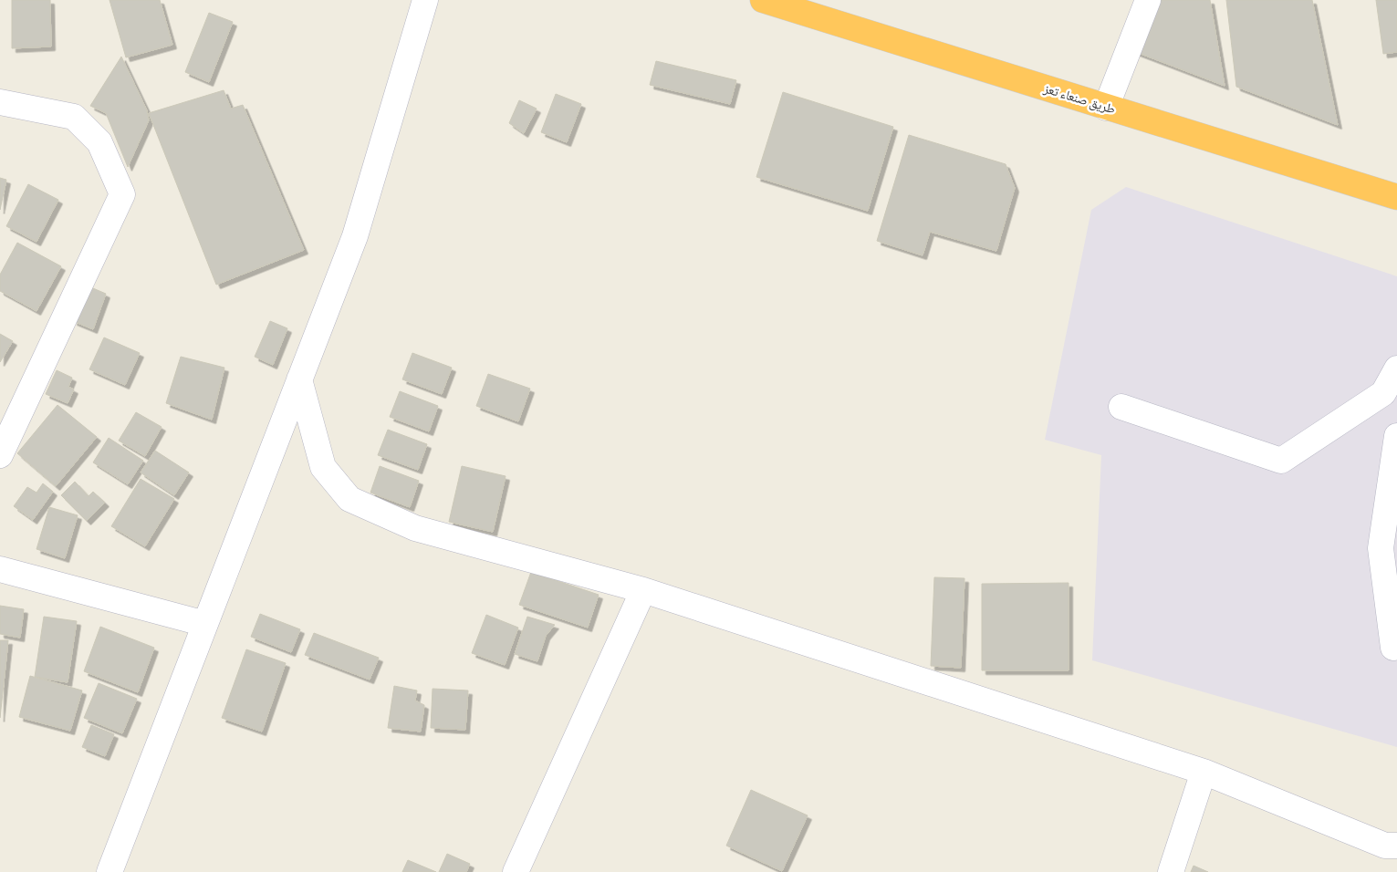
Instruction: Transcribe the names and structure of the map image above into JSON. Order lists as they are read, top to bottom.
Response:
{
  "streets": {
    "highway": ["طريق صنعاء تعز"]
  }
}
